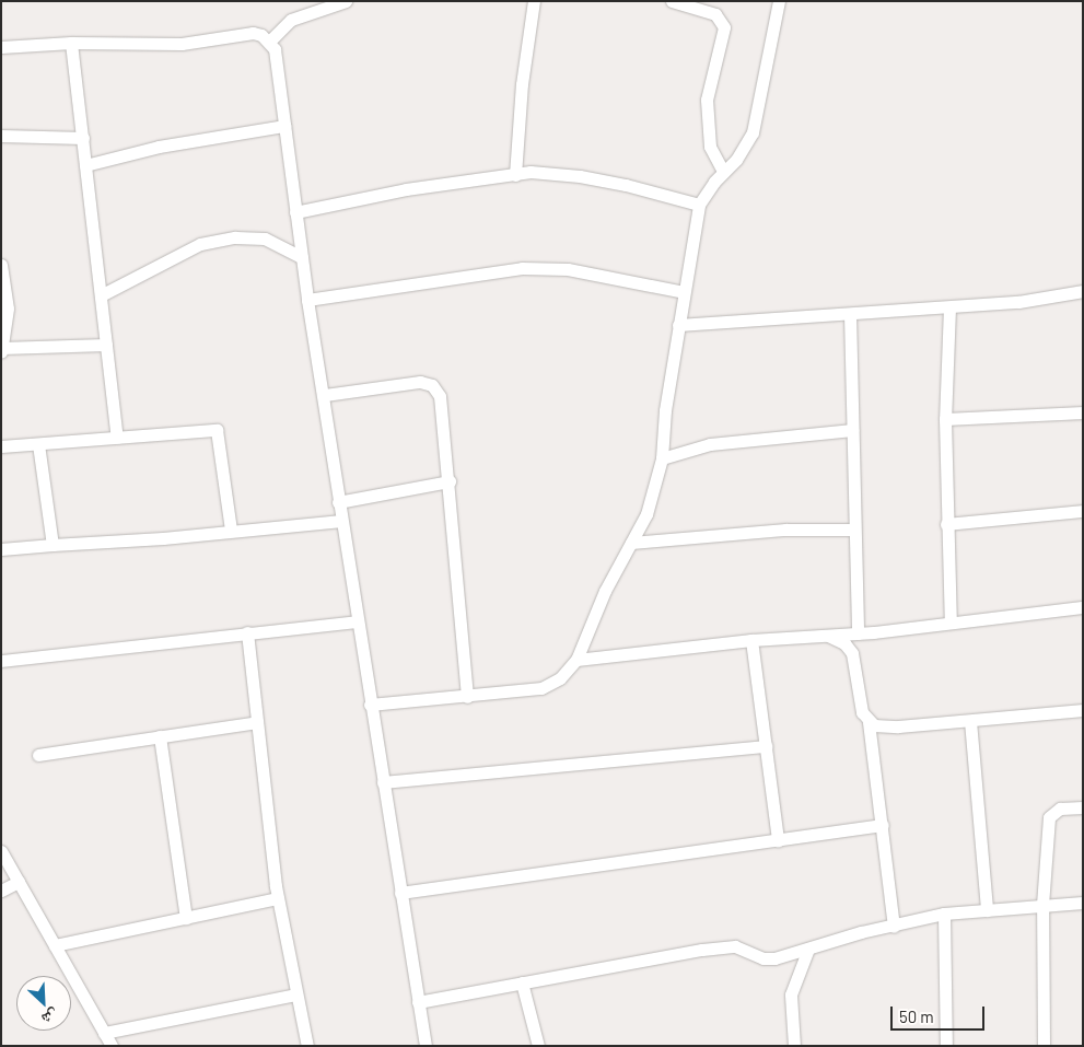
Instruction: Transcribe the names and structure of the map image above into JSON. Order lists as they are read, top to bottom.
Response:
{
  "scale_bar": "50 m",
  "north": "bottom right"
}
